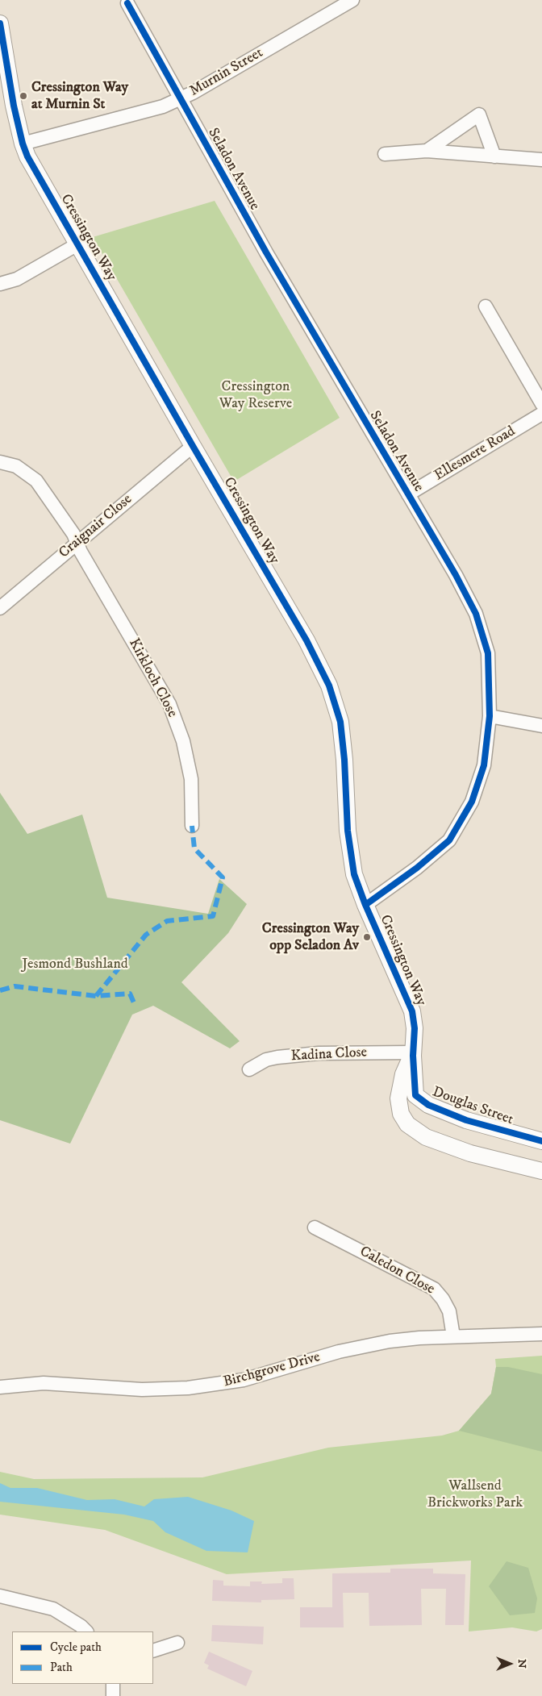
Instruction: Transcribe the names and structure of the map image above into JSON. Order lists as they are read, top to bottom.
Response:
{
  "streets": {
    "street": [
      "Murnin Street",
      "Seladon Avenue",
      "Cressington Way",
      "Ellesmere Road",
      "Craignair Close",
      "Kirkloch Close",
      "Kadina Close",
      "Douglas Street",
      "Caledon Close",
      "Birchgrove Drive"
    ]
  },
  "crossings": [
    ["Murnin Street", "Seladon Avenue"],
    ["Murnin Street", "Cressington Way"],
    ["Seladon Avenue", "Cressington Way"],
    ["Seladon Avenue", "Ellesmere Road"],
    ["Cressington Way", "Craignair Close"],
    ["Cressington Way", "Kadina Close"],
    ["Cressington Way", "Douglas Street"],
    ["Craignair Close", "Kirkloch Close"],
    ["Kadina Close", "Douglas Street"],
    ["Caledon Close", "Birchgrove Drive"]
  ],
  "parks": ["Cressington Way Reserve", "Jesmond Bushland", "Wallsend Brickworks Park"],
  "places": ["Cressington Way at Murnin St", "Cressington Way opp Seladon Av"],
  "legend": ["Cycle path", "Path"],
  "north": "right"
}
